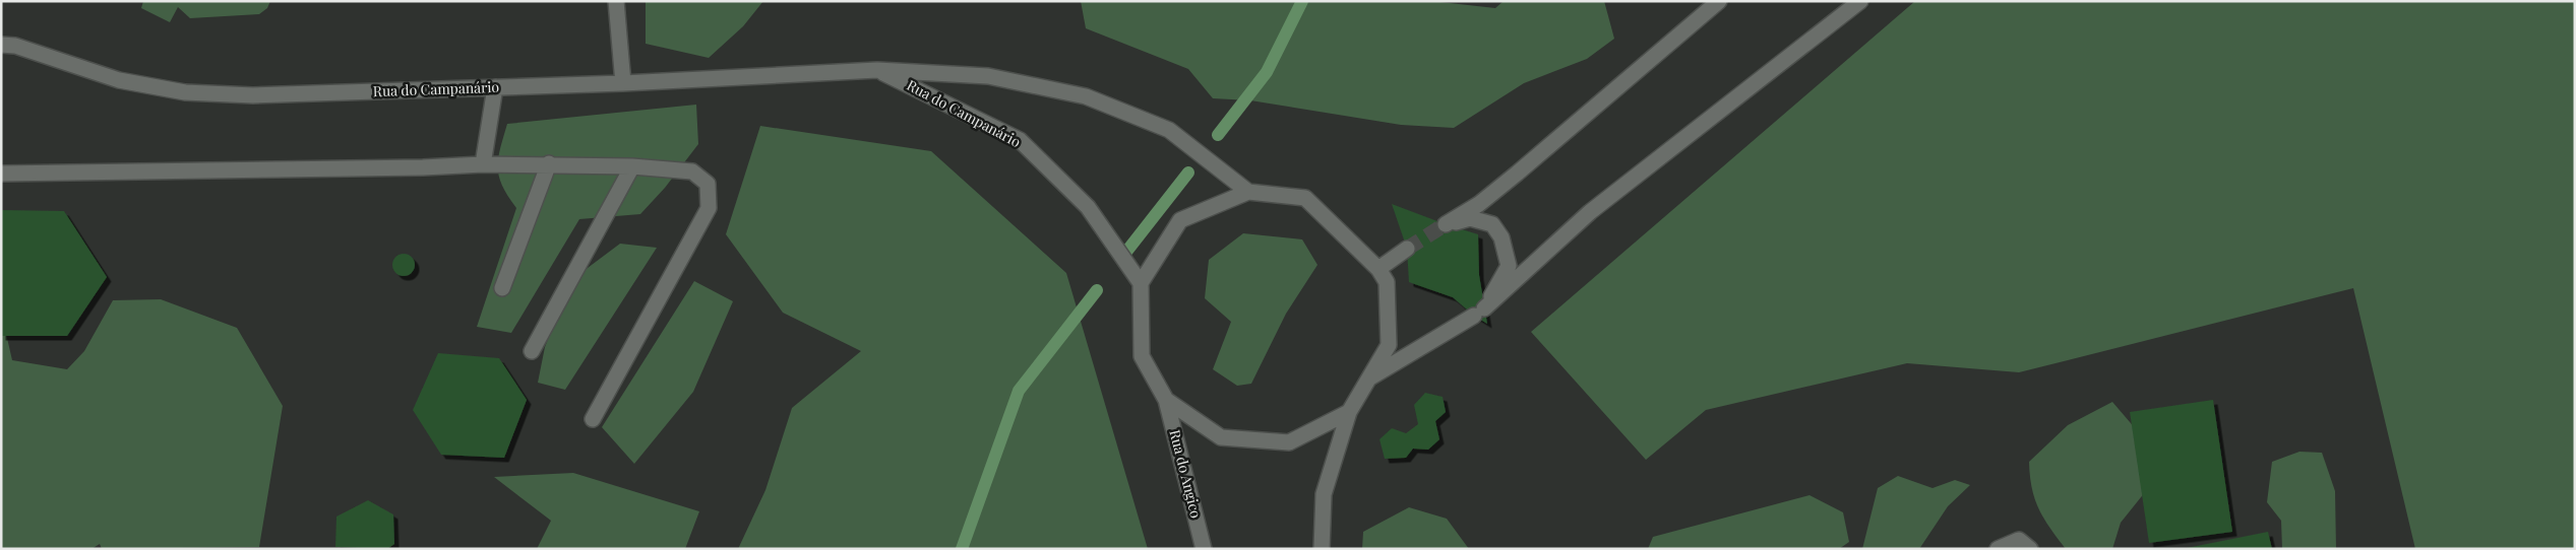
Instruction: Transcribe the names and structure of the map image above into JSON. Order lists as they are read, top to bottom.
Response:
{
  "streets": {
    "street": ["Rua do Campanário", "Rua do Angico"]
  }
}
